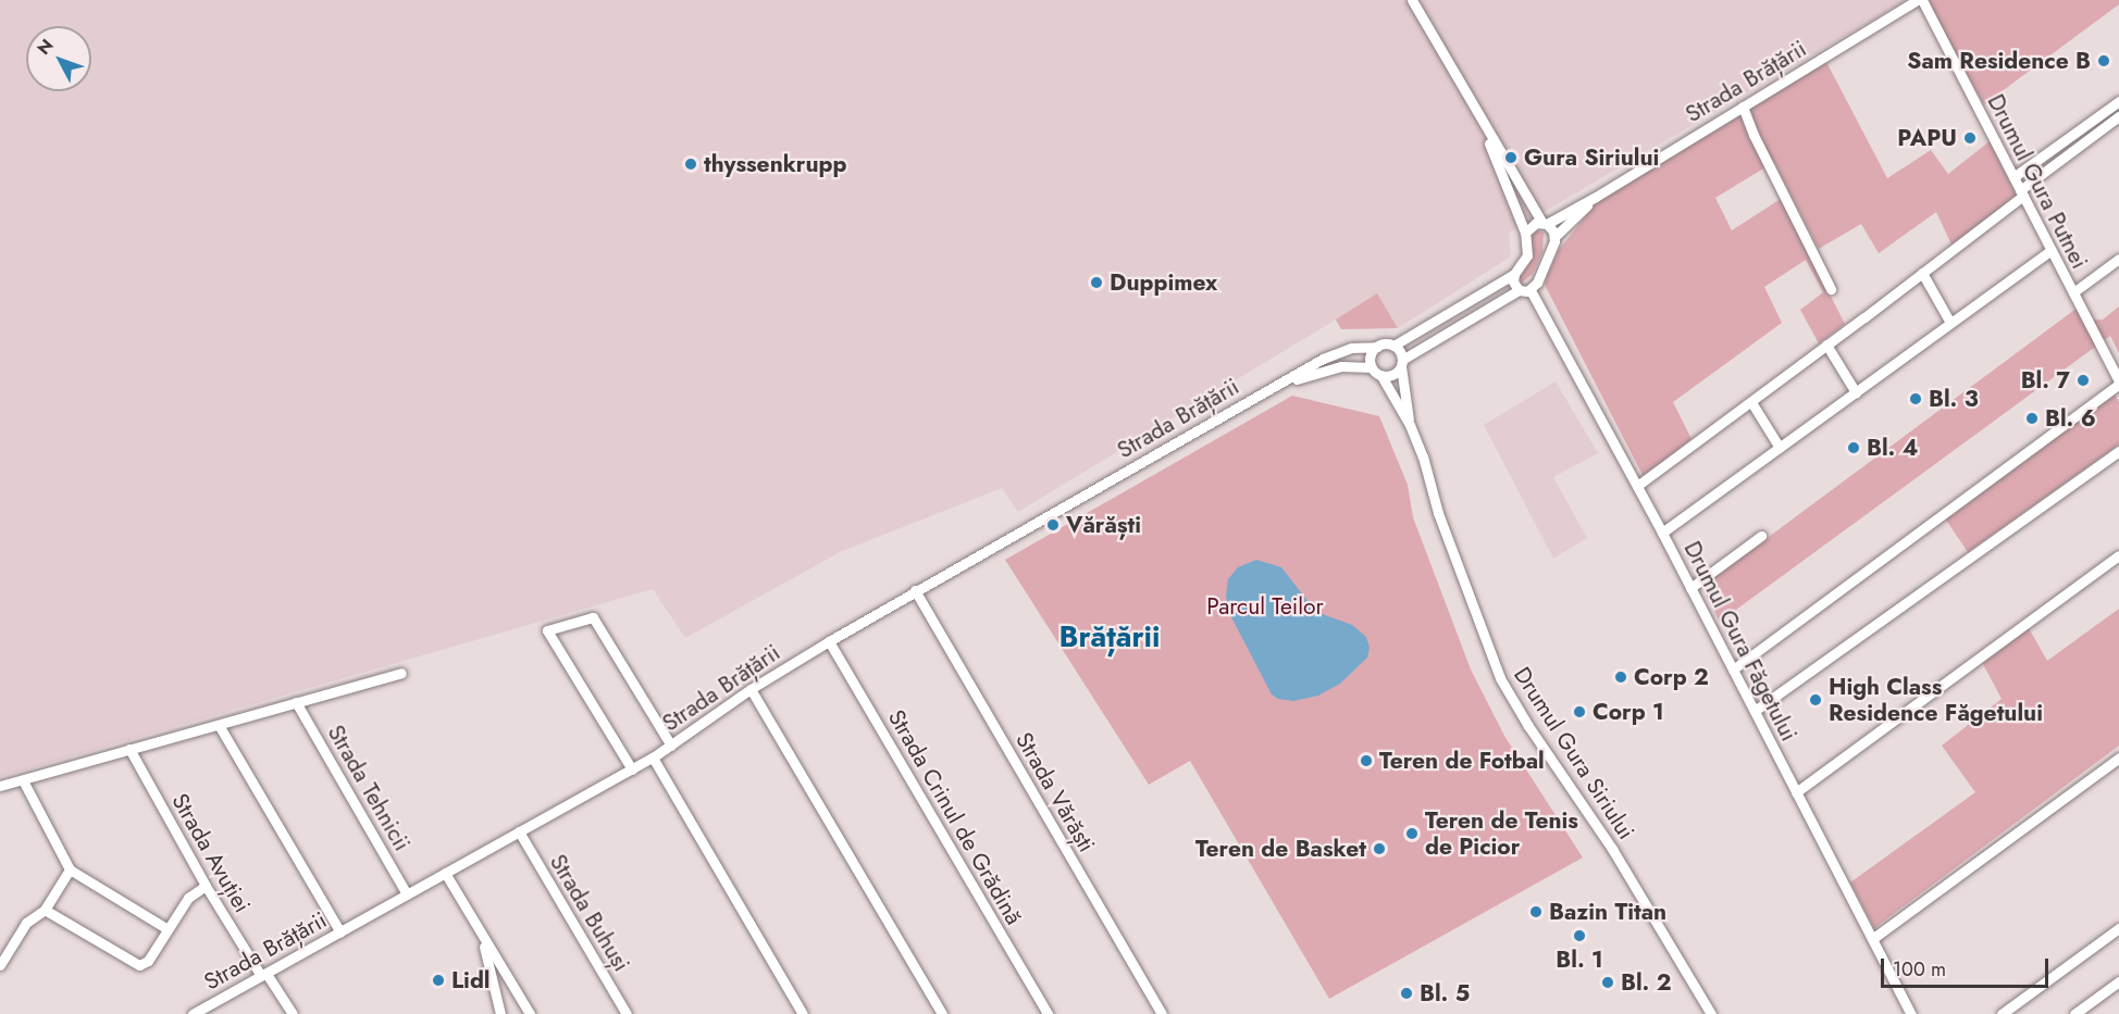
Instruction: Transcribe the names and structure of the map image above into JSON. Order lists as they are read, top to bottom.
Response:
{
  "streets": {
    "street": [
      "Strada Brățării",
      "Drumul Gura Putnei",
      "Drumul Gura Făgetului",
      "Drumul Gura Siriului",
      "Strada Tehnicii",
      "Strada Vărăști",
      "Strada Crinul de Grădină",
      "Strada Avuției",
      "Strada Buhuși"
    ]
  },
  "crossings": [
    ["Strada Brățării", "Drumul Gura Siriului"],
    ["Strada Brățării", "Strada Tehnicii"],
    ["Strada Brățării", "Strada Vărăști"],
    ["Strada Brățării", "Strada Crinul de Grădină"],
    ["Strada Brățării", "Strada Avuției"],
    ["Strada Brățării", "Strada Buhuși"]
  ],
  "districts": ["Brățării"],
  "parks": ["Parcul Teilor"],
  "places": [
    "Sam Residence B",
    "PAPU",
    "Gura Siriului",
    "thyssenkrupp",
    "Duppimex",
    "Bl. 7",
    "Bl. 3",
    "Bl. 6",
    "Bl. 4",
    "Vărăști",
    "Corp 2",
    "High Class Residence Făgetului",
    "Corp 1",
    "Teren de Fotbal",
    "Teren de Tenis de Picior",
    "Teren de Basket",
    "Bazin Titan",
    "Bl. 1",
    "Lidl",
    "Bl. 2",
    "Bl. 5"
  ],
  "scale_bar": "100 m",
  "north": "top left"
}
